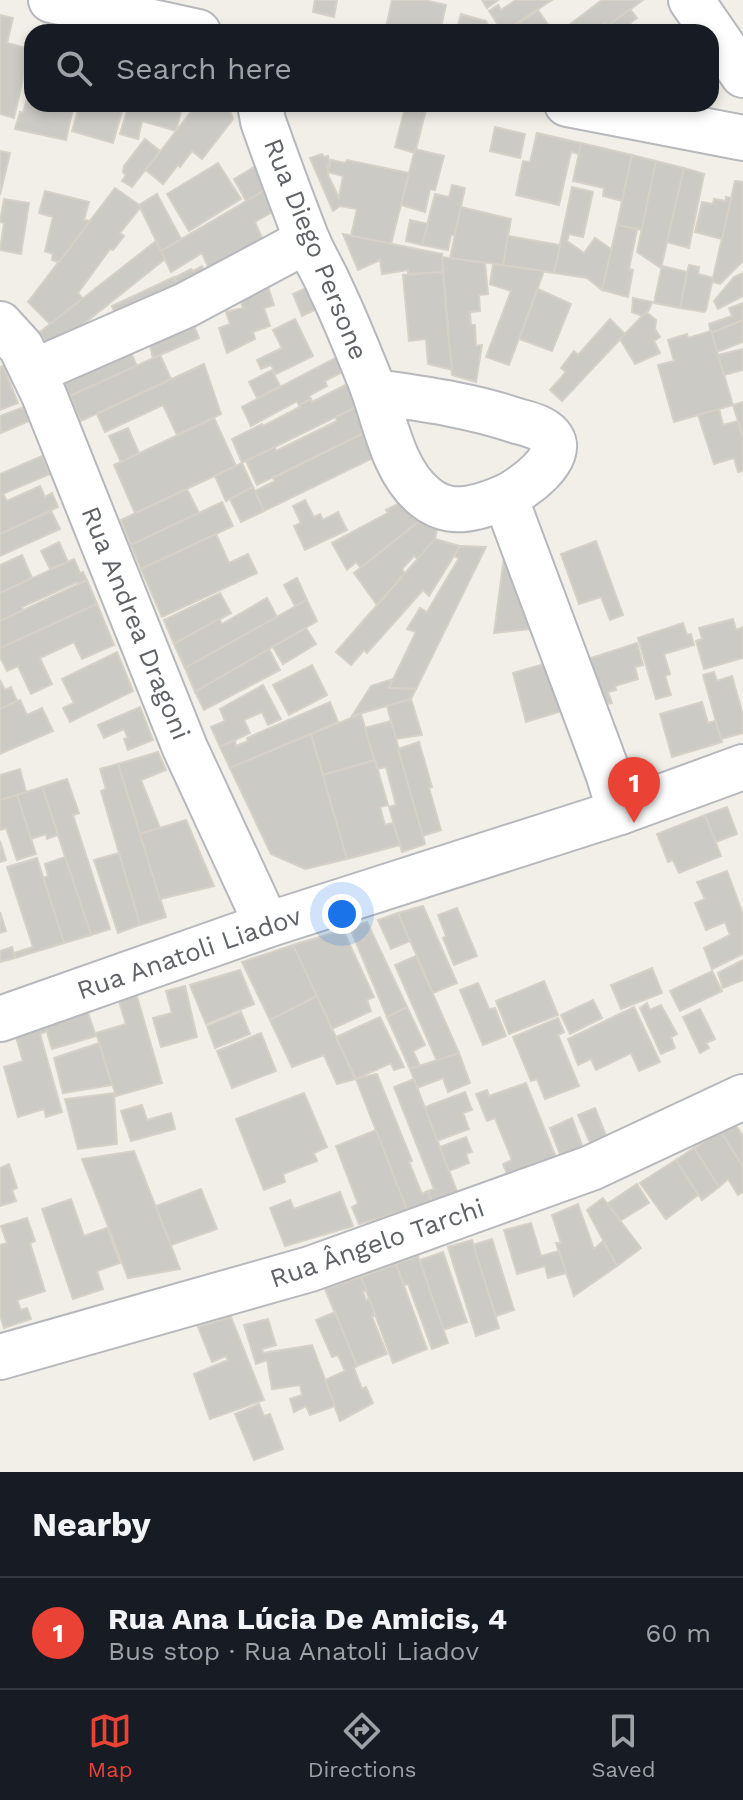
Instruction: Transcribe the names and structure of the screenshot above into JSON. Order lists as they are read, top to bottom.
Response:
{
  "streets": {
    "street": [
      "Rua Diego Persone",
      "Rua Andrea Dragoni",
      "Rua Anatoli Liadov",
      "Rua Ângelo Tarchi"
    ]
  },
  "crossings": [
    ["Rua Andrea Dragoni", "Rua Anatoli Liadov"]
  ],
  "page": {
    "search": "Search here",
    "pins": "1",
    "heading": "Nearby",
    "list": [
      {
        "mark": "1",
        "name": "Rua Ana Lúcia De Amicis, 4",
        "note": "Bus stop · Rua Anatoli Liadov",
        "value": "60 m"
      }
    ],
    "nav": ["Map", "Directions", "Saved"]
  }
}
